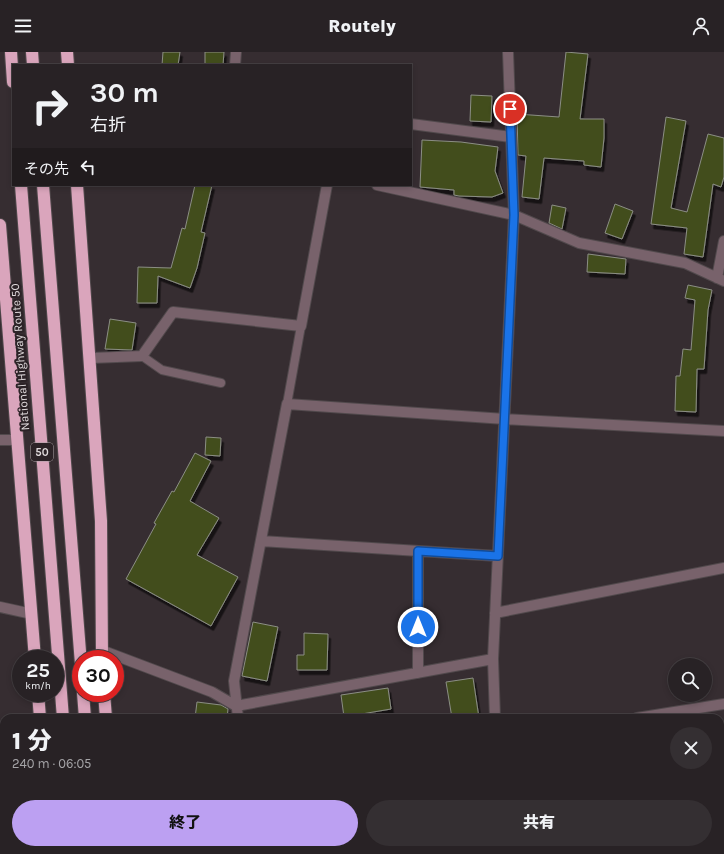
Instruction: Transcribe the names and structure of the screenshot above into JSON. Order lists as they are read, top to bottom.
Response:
{
  "streets": {
    "highway": ["National Highway Route 50", "50"]
  },
  "page": {
    "header": "Routely",
    "turn": ["30 m", "右折"],
    "then": "その先",
    "speed": "25 km/h",
    "limit": "30",
    "heading": ["1 分", "240 m · 06:05"],
    "buttons": ["終了", "共有"]
  }
}
